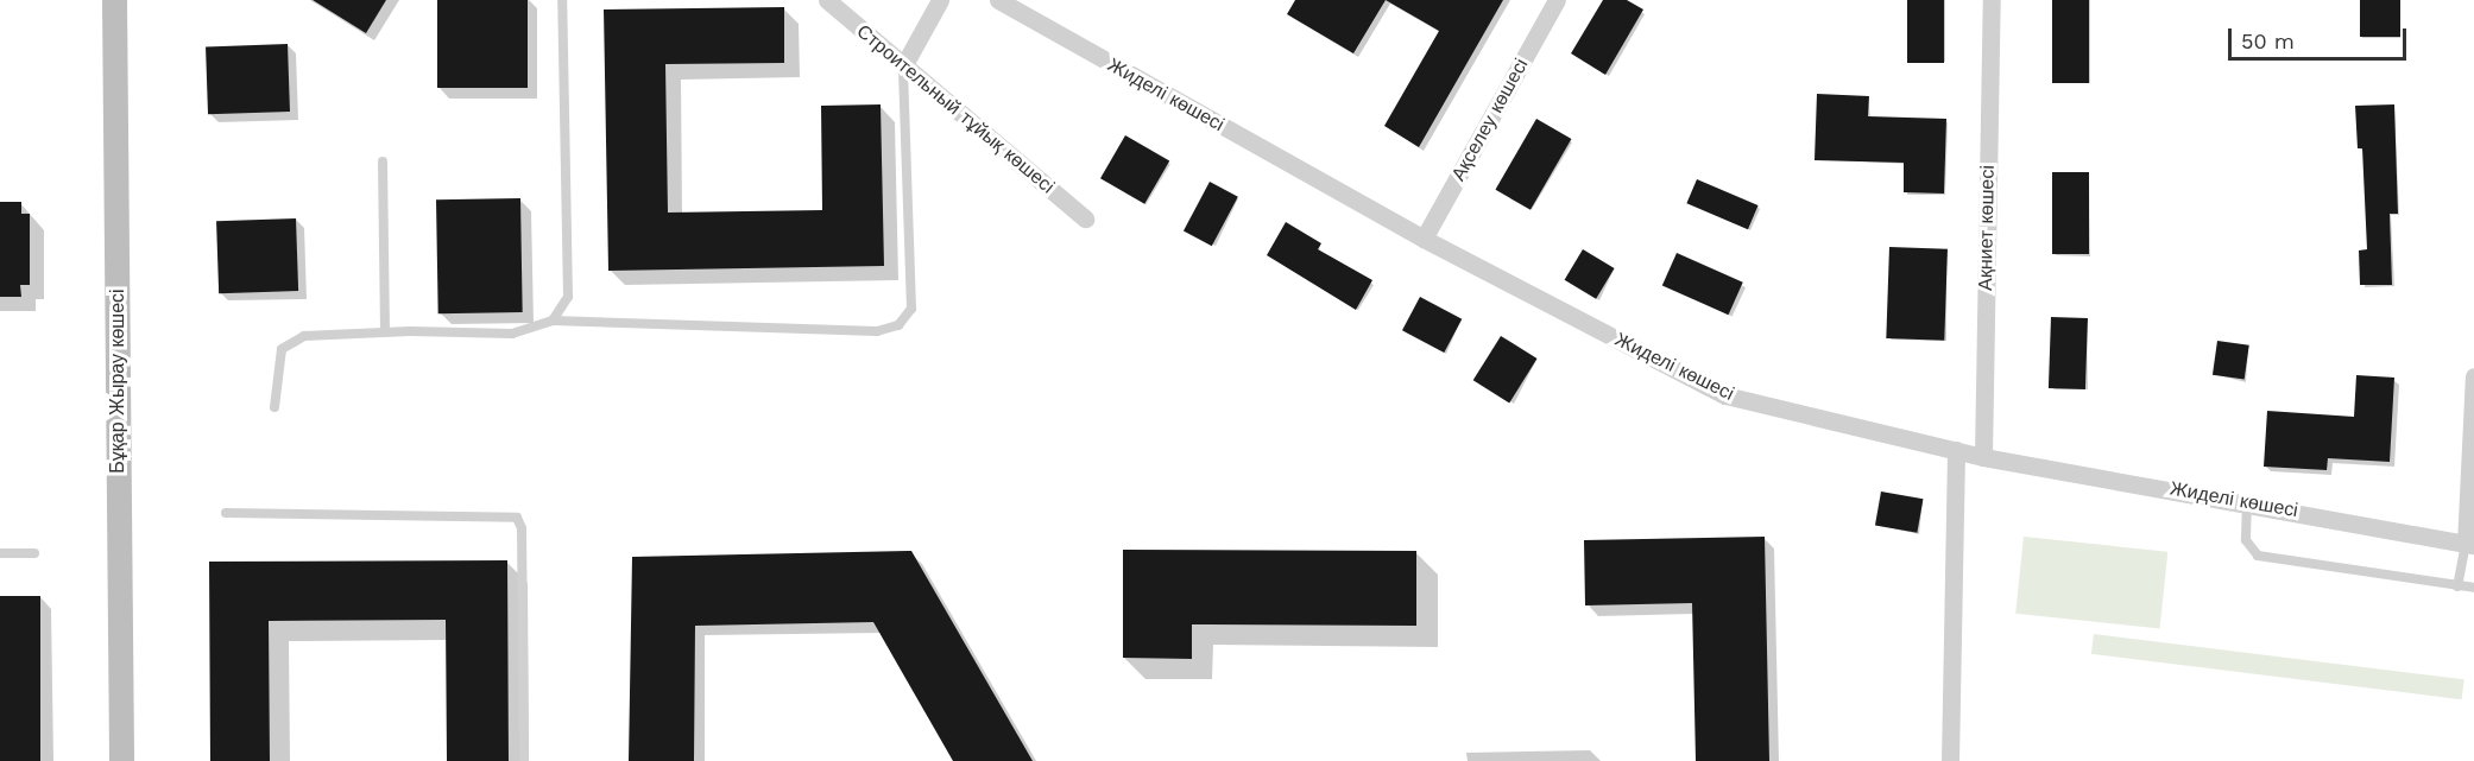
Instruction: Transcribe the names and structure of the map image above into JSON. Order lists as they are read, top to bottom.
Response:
{
  "streets": {
    "street": [
      "Жиделі көшесі",
      "Строительный тұйық көшесі",
      "Ақселеу көшесі",
      "Ақниет көшесі",
      "Бұқар Жырау көшесі"
    ]
  },
  "crossings": [
    ["Жиделі көшесі", "Ақселеу көшесі"],
    ["Жиделі көшесі", "Ақниет көшесі"]
  ],
  "scale_bar": "50 m"
}
